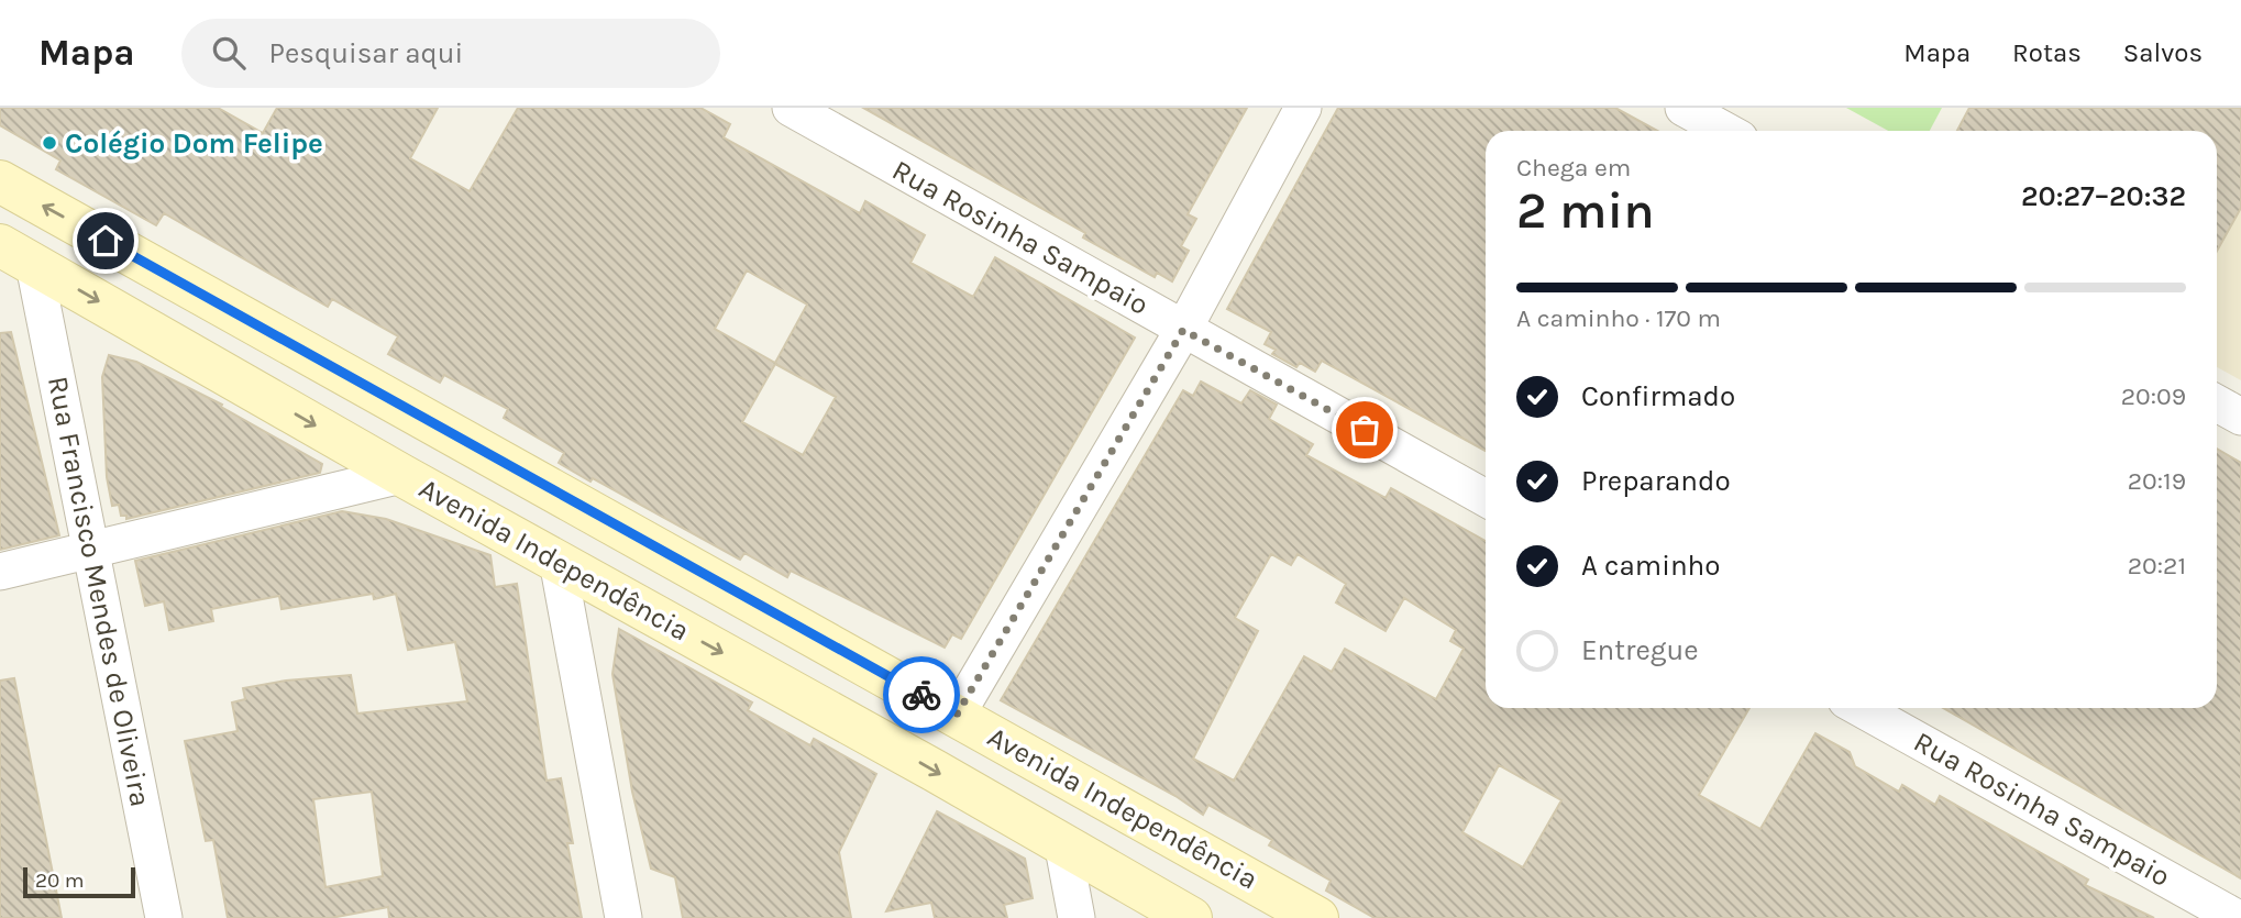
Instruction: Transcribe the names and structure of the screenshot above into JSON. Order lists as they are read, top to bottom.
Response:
{
  "streets": {
    "main road": ["Avenida Independência"],
    "street": ["Rua Rosinha Sampaio", "Rua Francisco Mendes de Oliveira"]
  },
  "crossings": [
    ["Avenida Independência", "Rua Francisco Mendes de Oliveira"]
  ],
  "places": ["Colégio Dom Felipe"],
  "scale_bar": "20 m",
  "page": {
    "header": "Mapa",
    "search": "Pesquisar aqui",
    "nav": ["Mapa", "Rotas", "Salvos"],
    "heading": ["2 min", "Chega em", "20:27–20:32"],
    "bar": "A caminho · 170 m",
    "list": [
      ["Confirmado", "20:09"],
      ["Preparando", "20:19"],
      ["A caminho", "20:21"],
      "Entregue"
    ],
    "scale": "20 m"
  }
}
